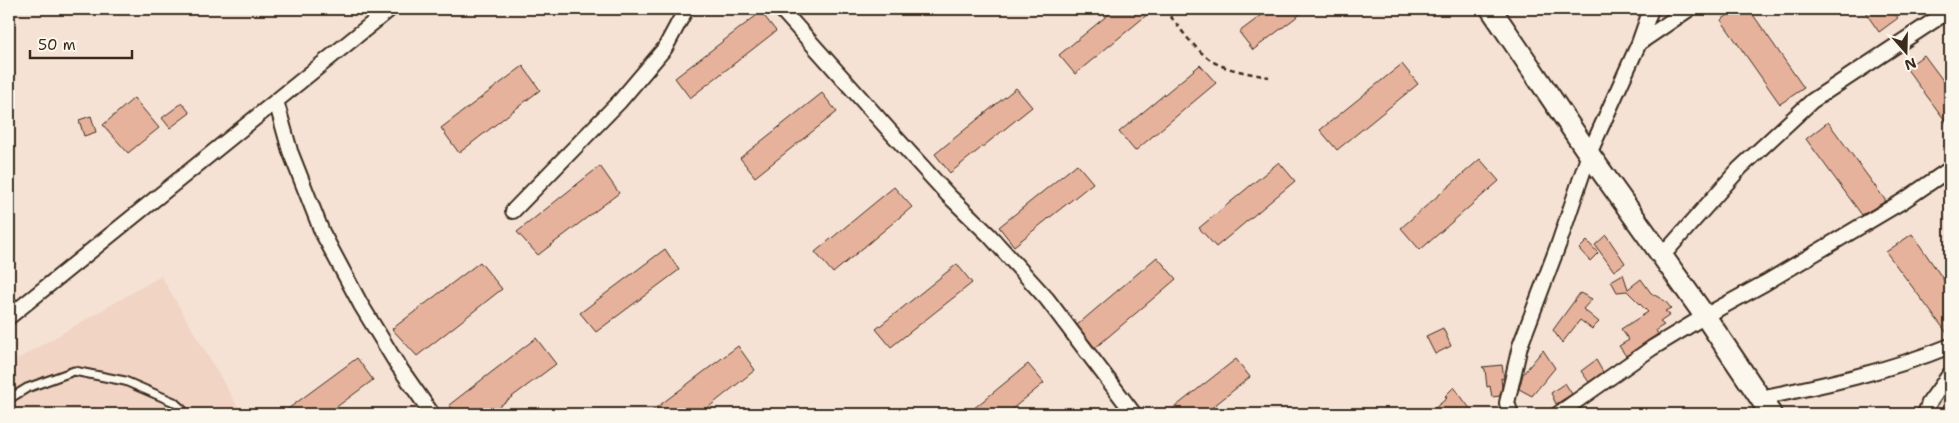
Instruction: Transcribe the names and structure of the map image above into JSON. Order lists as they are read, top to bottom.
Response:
{
  "scale_bar": "50 m",
  "north": "bottom"
}
